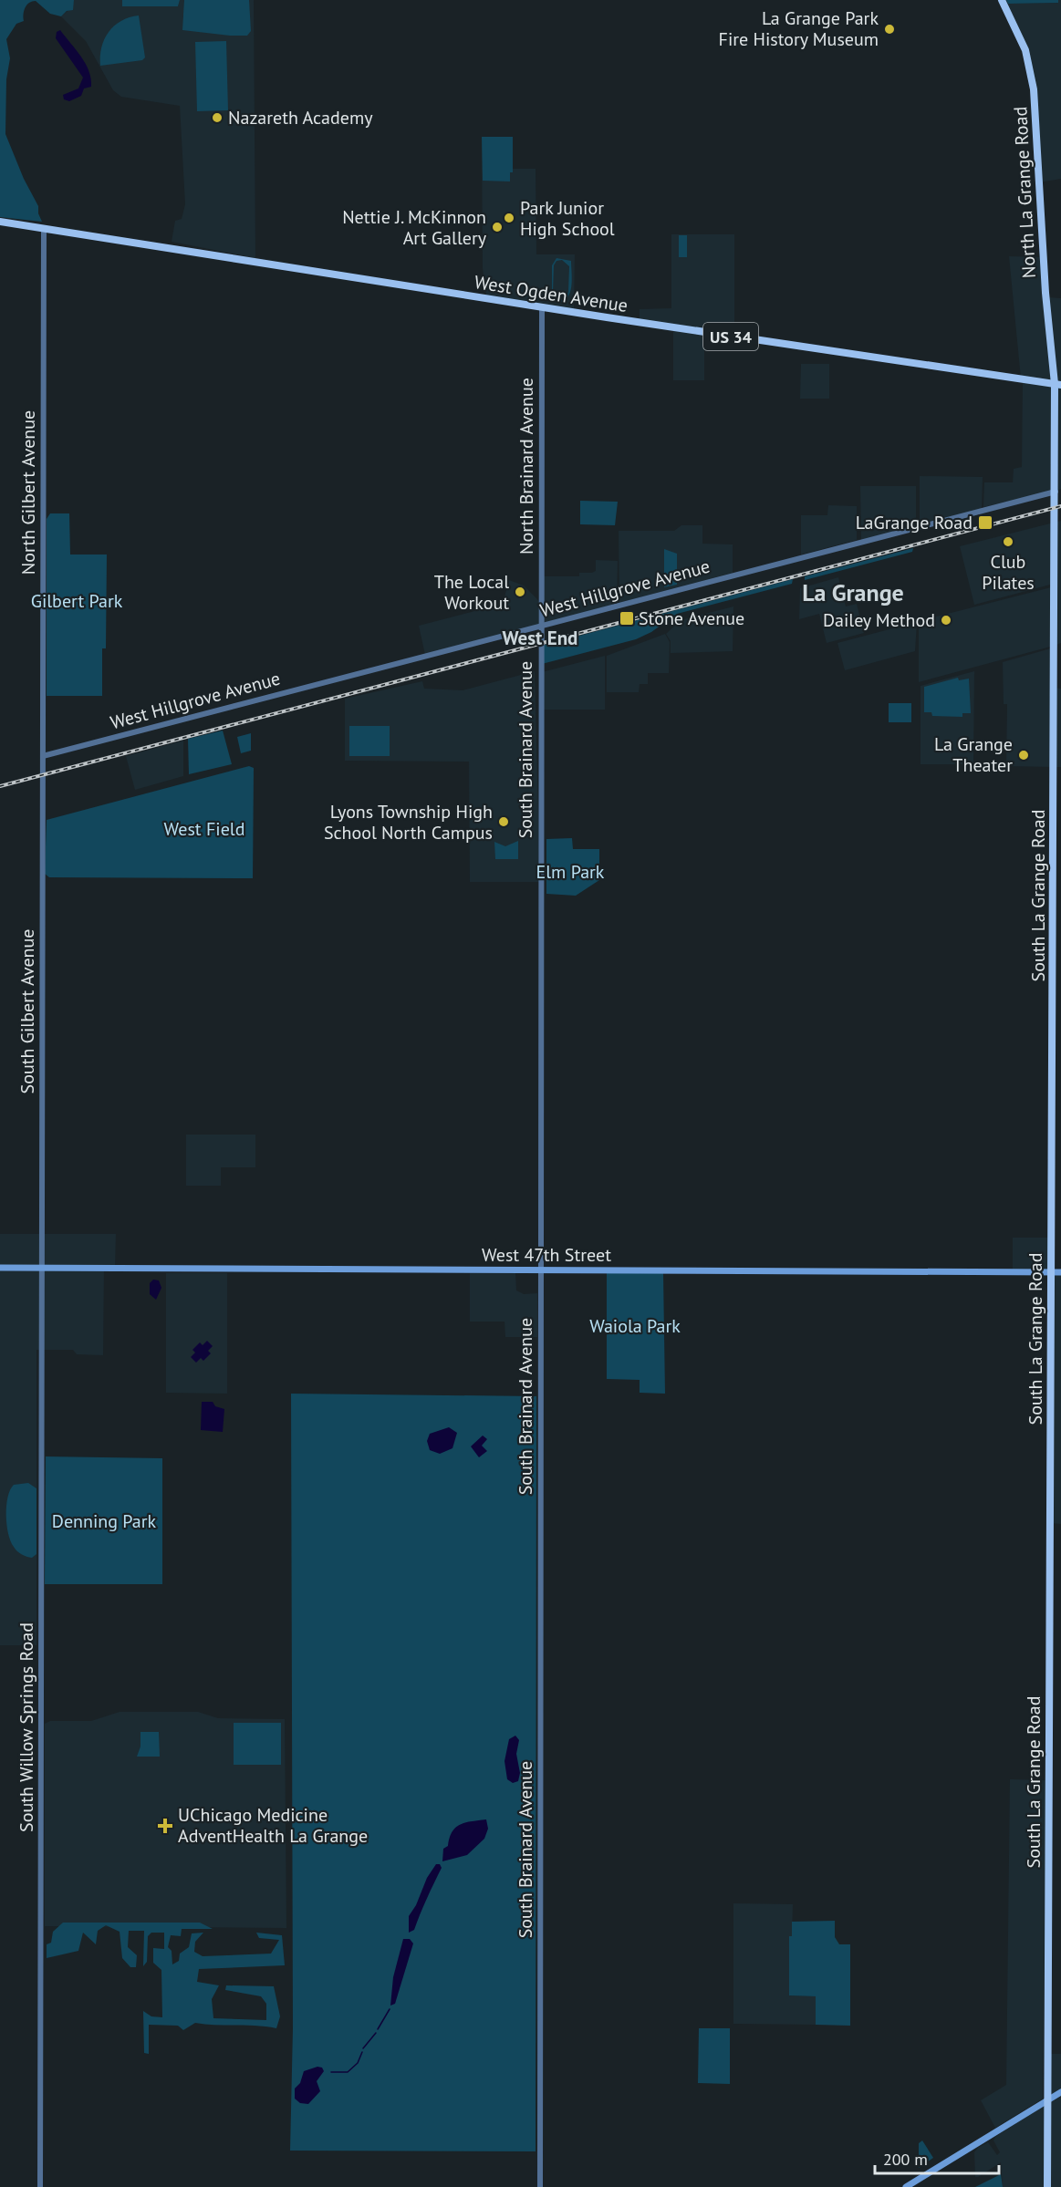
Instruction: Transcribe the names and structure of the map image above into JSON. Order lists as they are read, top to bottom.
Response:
{
  "streets": {
    "main road": [
      "North La Grange Road",
      "West Ogden Avenue",
      "US 34",
      "South La Grange Road",
      "West 47th Street"
    ],
    "street": [
      "North Brainard Avenue",
      "North Gilbert Avenue",
      "West Hillgrove Avenue",
      "South Brainard Avenue",
      "South Gilbert Avenue",
      "South Willow Springs Road"
    ]
  },
  "crossings": [
    ["North La Grange Road", "West Ogden Avenue"],
    ["West Ogden Avenue", "US 34"],
    ["West Ogden Avenue", "North Brainard Avenue"],
    ["West Ogden Avenue", "North Gilbert Avenue"],
    ["US 34", "North Gilbert Avenue"],
    ["North Brainard Avenue", "West Hillgrove Avenue"],
    ["North Brainard Avenue", "South Brainard Avenue"],
    ["North Gilbert Avenue", "West Hillgrove Avenue"],
    ["North Gilbert Avenue", "South Gilbert Avenue"],
    ["West Hillgrove Avenue", "South Brainard Avenue"],
    ["West Hillgrove Avenue", "South La Grange Road"],
    ["West Hillgrove Avenue", "South Gilbert Avenue"],
    ["South Brainard Avenue", "West 47th Street"],
    ["South La Grange Road", "West 47th Street"],
    ["South Gilbert Avenue", "West 47th Street"],
    ["South Gilbert Avenue", "South Willow Springs Road"],
    ["West 47th Street", "South Willow Springs Road"]
  ],
  "districts": ["La Grange", "West End"],
  "parks": [
    "Gilbert Park",
    "West Field",
    "Elm Park",
    "Waiola Park",
    "Denning Park"
  ],
  "places": {
    "other": [
      "La Grange Park Fire History Museum",
      "Nazareth Academy",
      "Park Junior High School",
      "Nettie J. McKinnon Art Gallery",
      "Club Pilates",
      "The Local Workout",
      "Dailey Method",
      "La Grange Theater",
      "Lyons Township High School North Campus"
    ],
    "transit": ["LaGrange Road", "Stone Avenue"],
    "health": ["UChicago Medicine AdventHealth La Grange"]
  },
  "scale_bar": "200 m"
}
